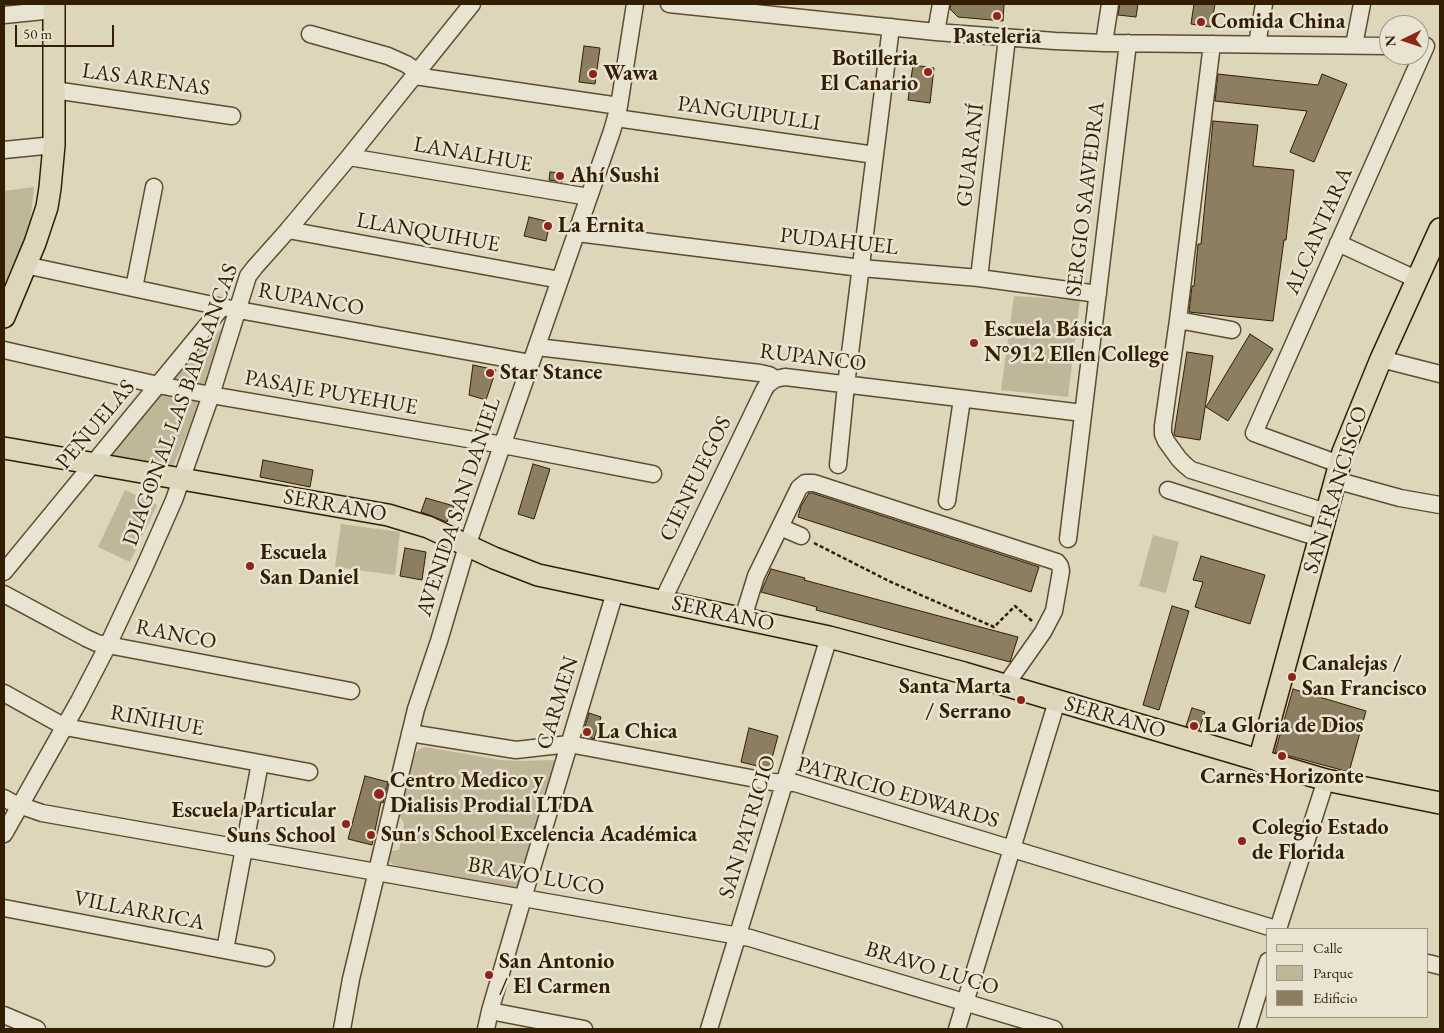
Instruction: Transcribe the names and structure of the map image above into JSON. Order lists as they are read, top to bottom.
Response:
{
  "streets": {
    "main road": ["SAN FRANCISCO", "SERRANO"],
    "street": [
      "LAS ARENAS",
      "PANGUIPULLI",
      "LANALHUE",
      "GUARANÍ",
      "SERGIO SAAVEDRA",
      "ALCANTARA",
      "LLANQUIHUE",
      "PUDAHUEL",
      "RUPANCO",
      "PASAJE PUYEHUE",
      "DIAGONAL LAS BARRANCAS",
      "PEÑUELAS",
      "CIENFUEGOS",
      "AVENIDA SAN DANIEL",
      "RANCO",
      "CARMEN",
      "RIÑIHUE",
      "PATRICIO EDWARDS",
      "SAN PATRICIO",
      "BRAVO LUCO",
      "VILLARRICA"
    ]
  },
  "crossings": [
    ["PANGUIPULLI", "DIAGONAL LAS BARRANCAS"],
    ["PANGUIPULLI", "AVENIDA SAN DANIEL"],
    ["LANALHUE", "DIAGONAL LAS BARRANCAS"],
    ["LANALHUE", "AVENIDA SAN DANIEL"],
    ["GUARANÍ", "PUDAHUEL"],
    ["SERGIO SAAVEDRA", "PUDAHUEL"],
    ["SERGIO SAAVEDRA", "RUPANCO"],
    ["ALCANTARA", "SAN FRANCISCO"],
    ["LLANQUIHUE", "DIAGONAL LAS BARRANCAS"],
    ["LLANQUIHUE", "AVENIDA SAN DANIEL"],
    ["PUDAHUEL", "AVENIDA SAN DANIEL"],
    ["RUPANCO", "DIAGONAL LAS BARRANCAS"],
    ["RUPANCO", "PEÑUELAS"],
    ["RUPANCO", "CIENFUEGOS"],
    ["RUPANCO", "AVENIDA SAN DANIEL"],
    ["PASAJE PUYEHUE", "DIAGONAL LAS BARRANCAS"],
    ["PASAJE PUYEHUE", "PEÑUELAS"],
    ["PASAJE PUYEHUE", "AVENIDA SAN DANIEL"],
    ["DIAGONAL LAS BARRANCAS", "PEÑUELAS"],
    ["DIAGONAL LAS BARRANCAS", "SERRANO"],
    ["DIAGONAL LAS BARRANCAS", "RANCO"],
    ["DIAGONAL LAS BARRANCAS", "RIÑIHUE"],
    ["DIAGONAL LAS BARRANCAS", "BRAVO LUCO"],
    ["PEÑUELAS", "SERRANO"],
    ["CIENFUEGOS", "SERRANO"],
    ["SAN FRANCISCO", "SERRANO"],
    ["SERRANO", "AVENIDA SAN DANIEL"],
    ["SERRANO", "CARMEN"],
    ["SERRANO", "SAN PATRICIO"],
    ["AVENIDA SAN DANIEL", "PATRICIO EDWARDS"],
    ["AVENIDA SAN DANIEL", "BRAVO LUCO"],
    ["CARMEN", "PATRICIO EDWARDS"],
    ["CARMEN", "BRAVO LUCO"],
    ["PATRICIO EDWARDS", "SAN PATRICIO"],
    ["SAN PATRICIO", "BRAVO LUCO"]
  ],
  "places": [
    "Pasteleria",
    "Comida China",
    "Botilleria El Canario",
    "Wawa",
    "Ahí Sushi",
    "La Ernita",
    "Escuela Básica N°912 Ellen College",
    "Star Stance",
    "Escuela San Daniel",
    "Canalejas / San Francisco",
    "Santa Marta / Serrano",
    "La Gloria de Dios",
    "La Chica",
    "Carnes Horizonte",
    "Centro Medico y Dialisis Prodial LTDA",
    "Escuela Particular Suns School",
    "Sun's School Excelencia Académica",
    "Colegio Estado de Florida",
    "San Antonio / El Carmen"
  ],
  "legend": ["Calle", "Parque", "Edificio"],
  "scale_bar": "50 m",
  "north": "left"
}
